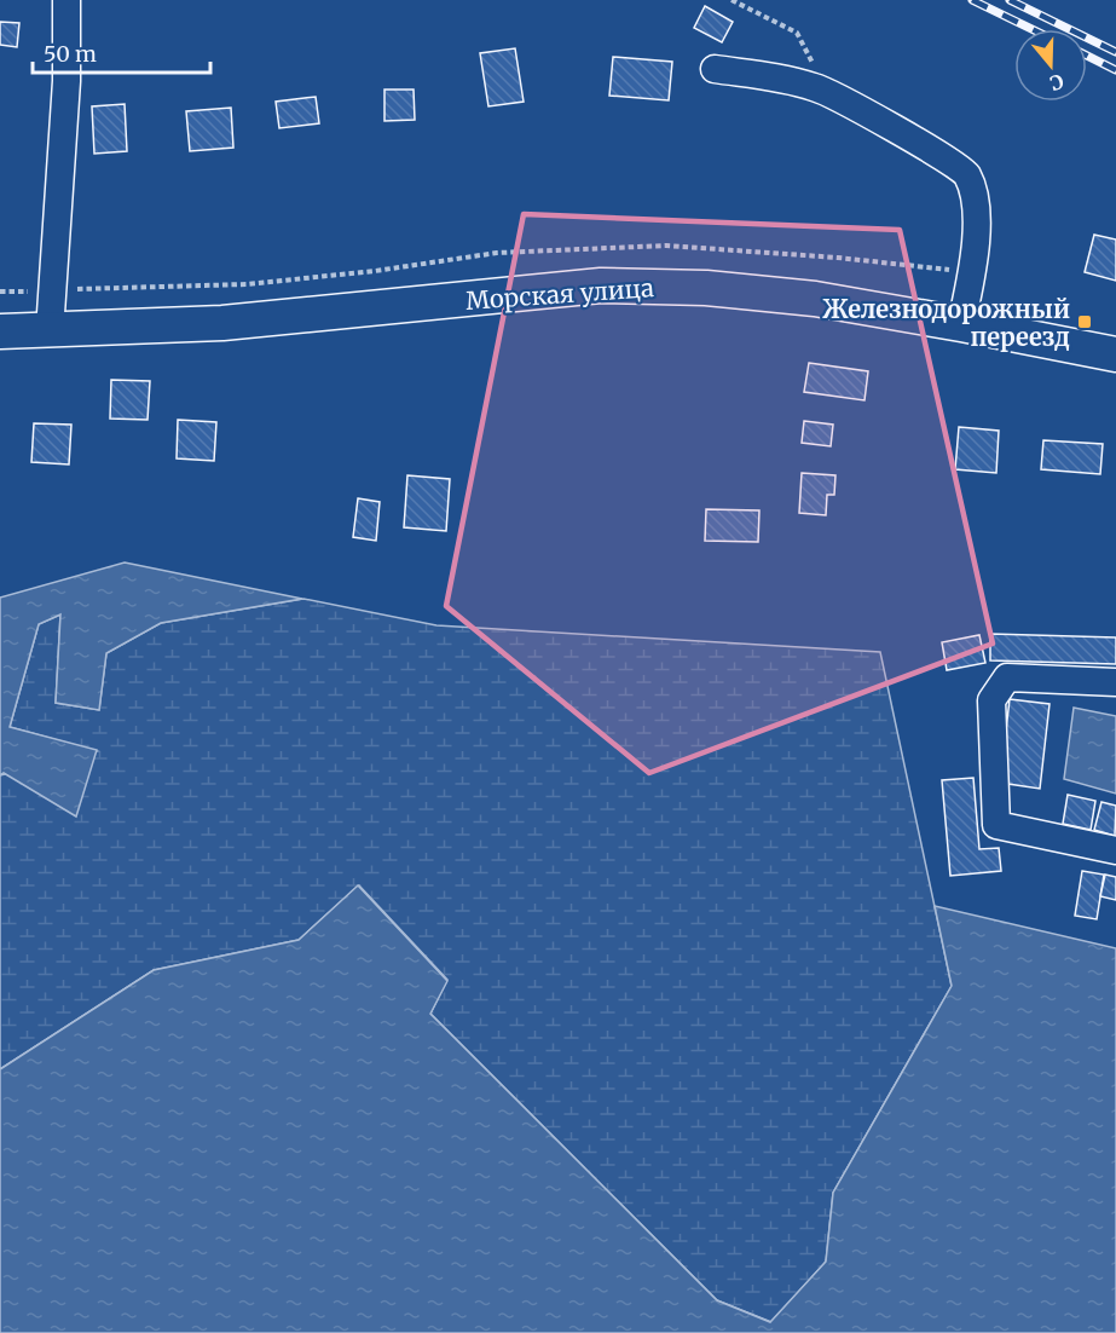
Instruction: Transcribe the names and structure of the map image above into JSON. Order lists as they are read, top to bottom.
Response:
{
  "streets": {
    "main road": ["Морская улица"]
  },
  "places": {
    "transit": ["Железнодорожный переезд"]
  },
  "scale_bar": "50 m",
  "north": "bottom"
}
